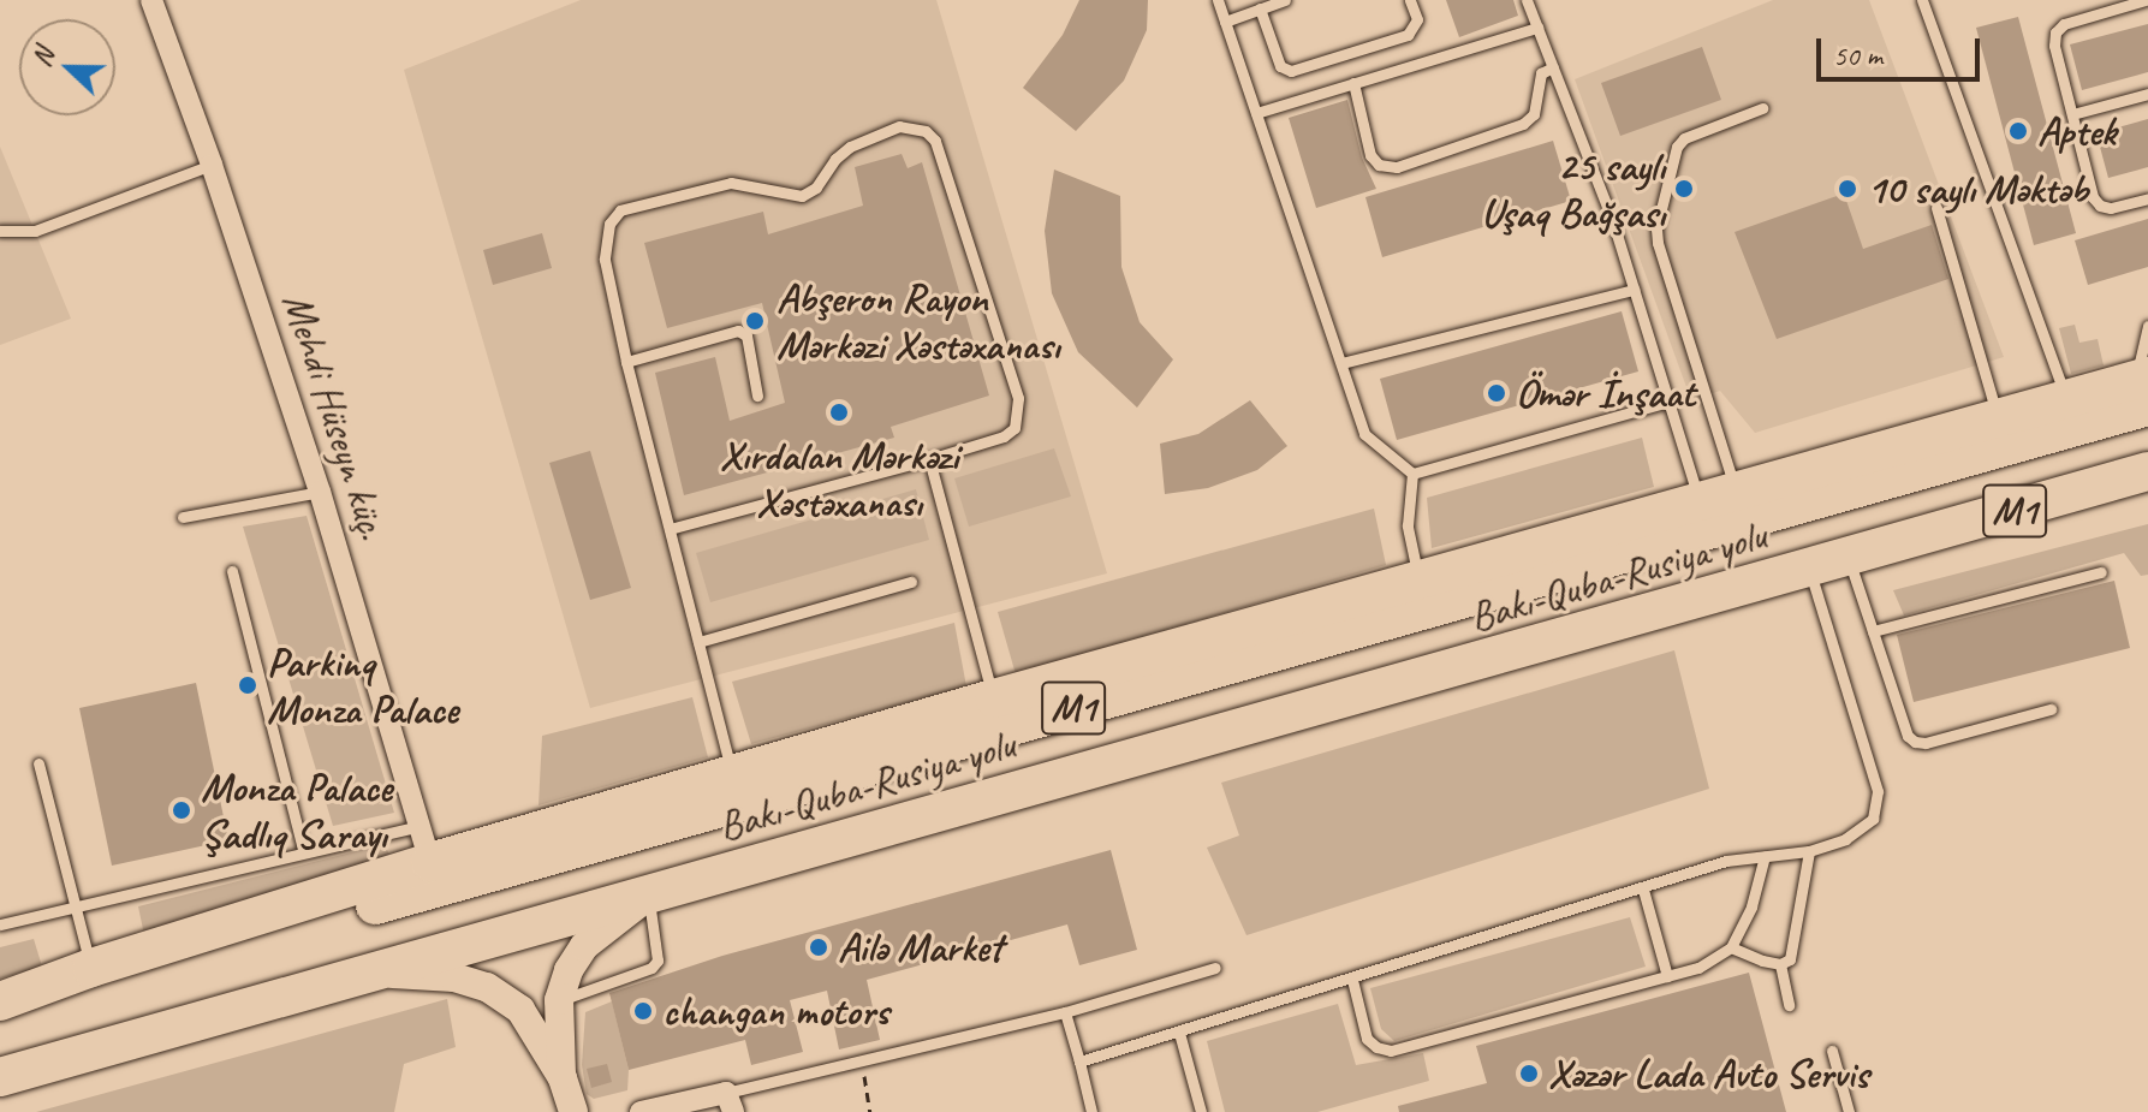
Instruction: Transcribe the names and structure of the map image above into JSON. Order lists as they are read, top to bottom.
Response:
{
  "streets": {
    "highway": ["M1", "Bakı-Quba-Rusiya yolu"],
    "street": ["Mehdi Hüseyn küç."]
  },
  "places": [
    "Aptek",
    "25 saylı Uşaq Bağşası",
    "10 saylı Məktəb",
    "Abşeron Rayon Mərkəzi Xəstəxanası",
    "Ömər İnşaat",
    "Xırdalan Mərkəzi Xəstəxanası",
    "Parkinq Monza Palace",
    "Monza Palace Şadlıq Sarayı",
    "Ailə Market",
    "changan motors",
    "Xəzər Lada Avto Servis"
  ],
  "scale_bar": "50 m",
  "north": "left"
}
